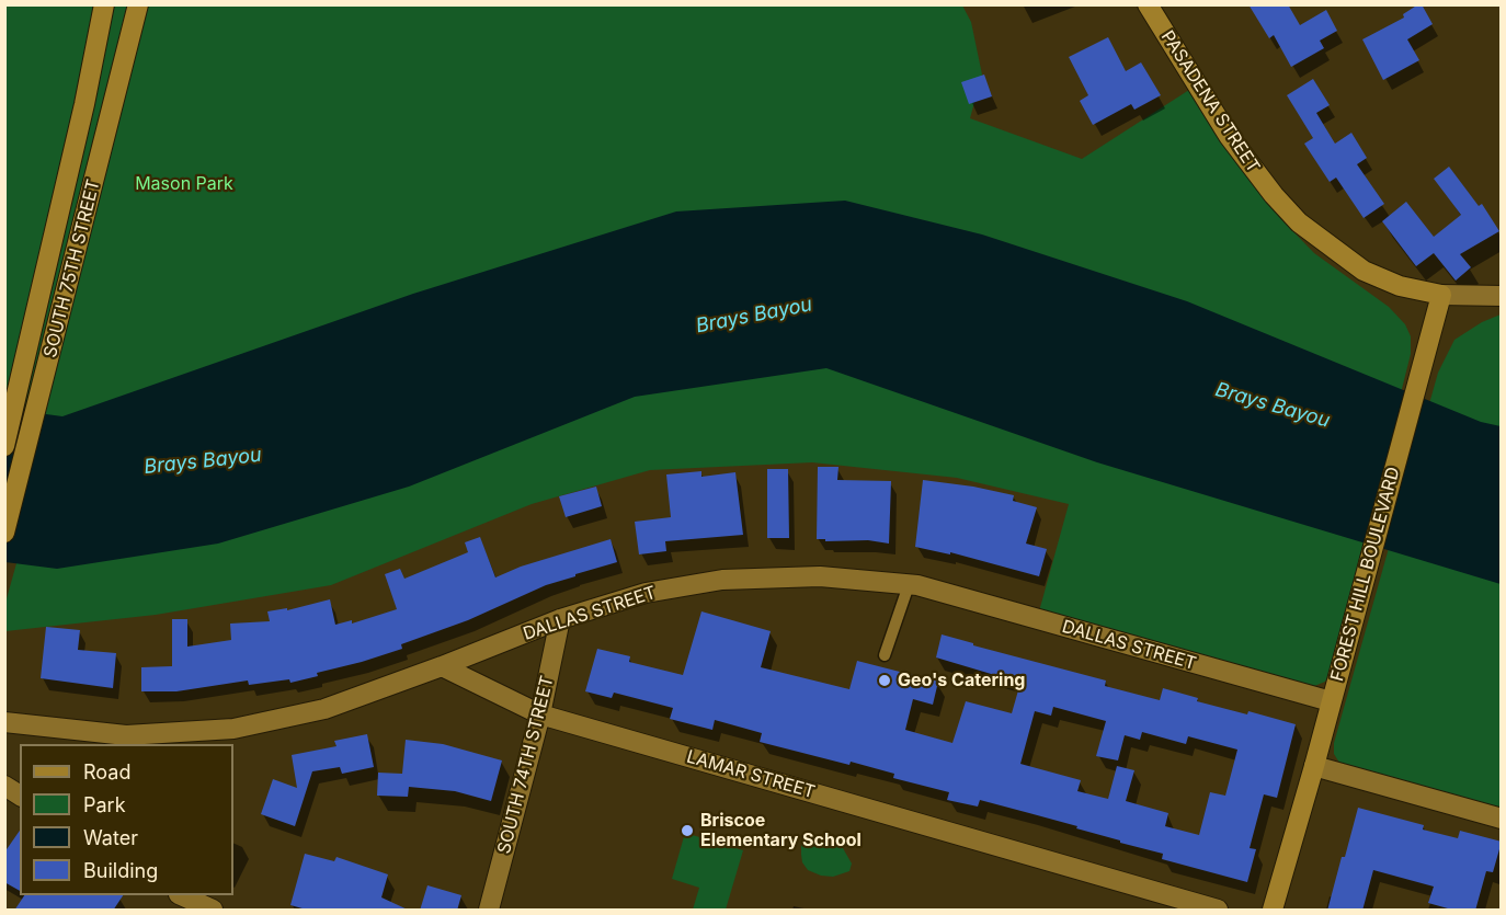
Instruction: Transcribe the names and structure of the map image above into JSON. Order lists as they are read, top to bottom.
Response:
{
  "streets": {
    "street": [
      "PASADENA STREET",
      "SOUTH 75TH STREET",
      "FOREST HILL BOULEVARD",
      "DALLAS STREET",
      "SOUTH 74TH STREET",
      "LAMAR STREET"
    ]
  },
  "crossings": [
    ["PASADENA STREET", "FOREST HILL BOULEVARD"],
    ["FOREST HILL BOULEVARD", "DALLAS STREET"],
    ["DALLAS STREET", "SOUTH 74TH STREET"],
    ["DALLAS STREET", "LAMAR STREET"],
    ["SOUTH 74TH STREET", "LAMAR STREET"]
  ],
  "water": ["Brays Bayou"],
  "parks": ["Mason Park"],
  "places": ["Geo's Catering", "Briscoe Elementary School"],
  "legend": [
    "Road",
    "Park",
    "Water",
    "Building"
  ]
}
